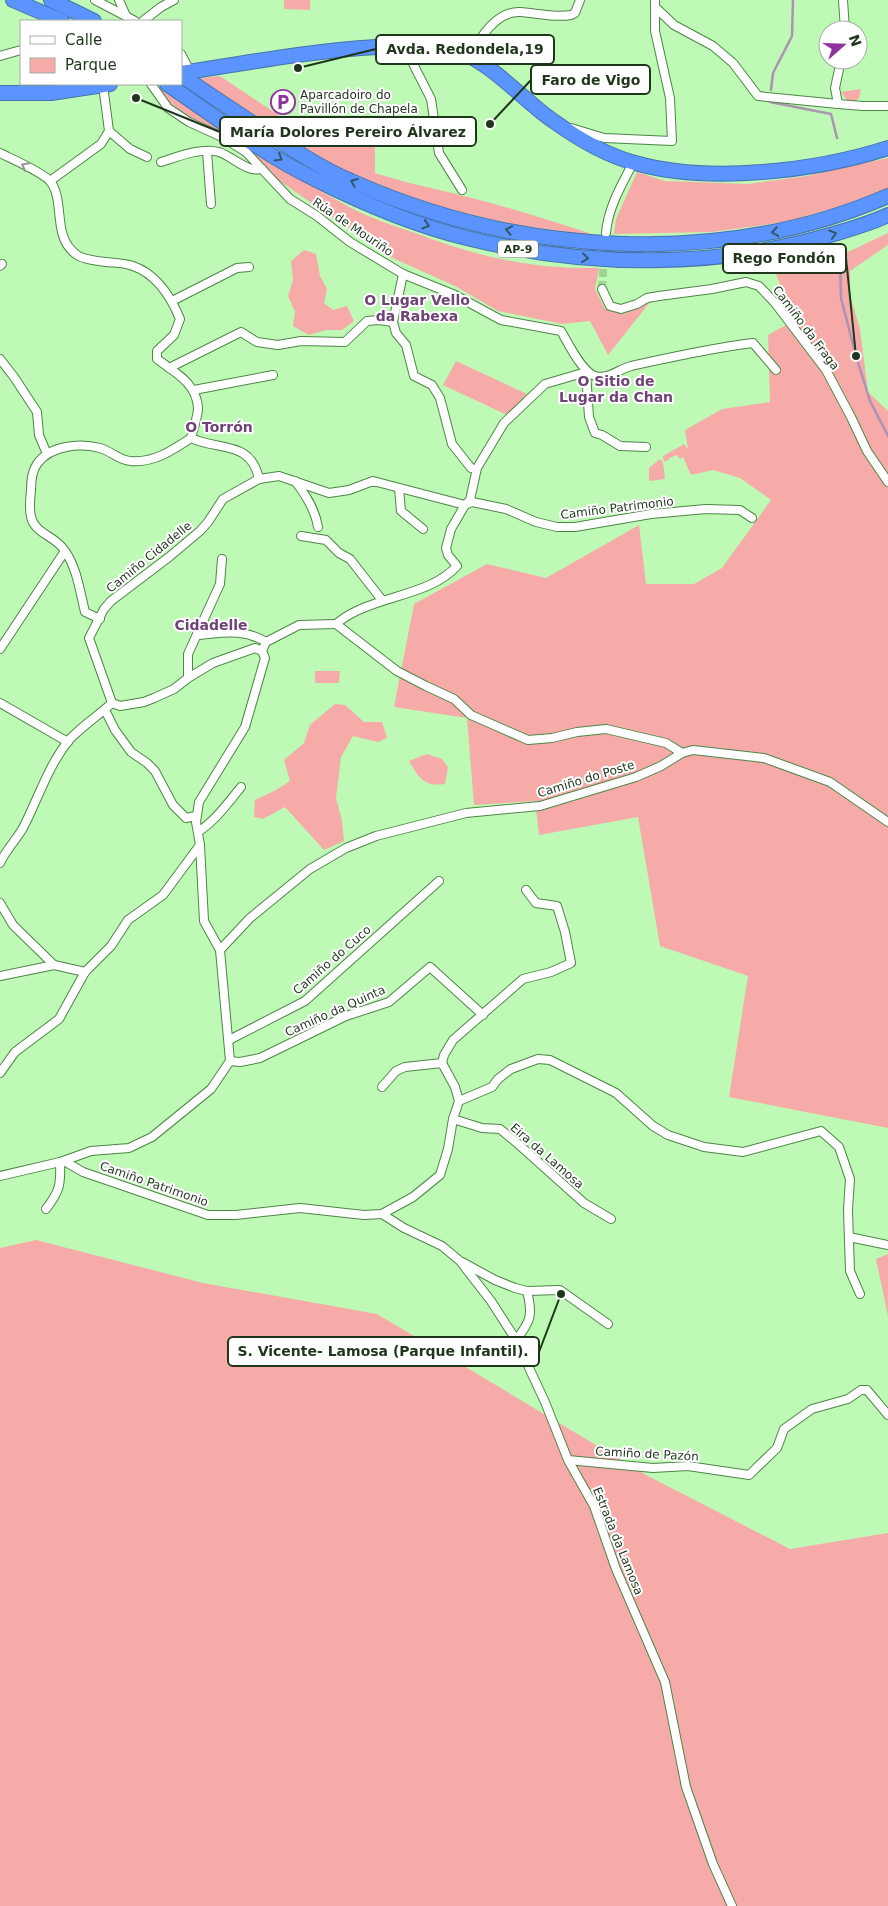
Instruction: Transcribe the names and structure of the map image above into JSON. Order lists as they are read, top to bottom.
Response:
{
  "streets": {
    "highway": ["AP-9"],
    "street": [
      "Rúa de Mouriño",
      "Camiño da Fraga",
      "Camiño Patrimonio",
      "Camiño Cidadelle",
      "Camiño do Poste",
      "Camiño do Cuco",
      "Camiño da Quinta",
      "Eira da Lamosa",
      "Camiño de Pazón",
      "Estrada da Lamosa"
    ]
  },
  "crossings": [
    ["Camiño Patrimonio", "Camiño Cidadelle"],
    ["Camiño Patrimonio", "Eira da Lamosa"],
    ["Camiño Patrimonio", "Estrada da Lamosa"],
    ["Camiño de Pazón", "Estrada da Lamosa"]
  ],
  "districts": [
    "O Lugar Vello da Rabexa",
    "O Sitio de Lugar da Chan",
    "O Torrón",
    "Cidadelle"
  ],
  "places": {
    "other": [
      "Avda. Redondela,19",
      "María Dolores Pereiro Álvarez",
      "Faro de Vigo",
      "Rego Fondón",
      "S. Vicente- Lamosa (Parque Infantil)."
    ],
    "parking": ["Aparcadoiro do Pavillón de Chapela"]
  },
  "legend": ["Calle", "Parque"],
  "north": "right"
}
